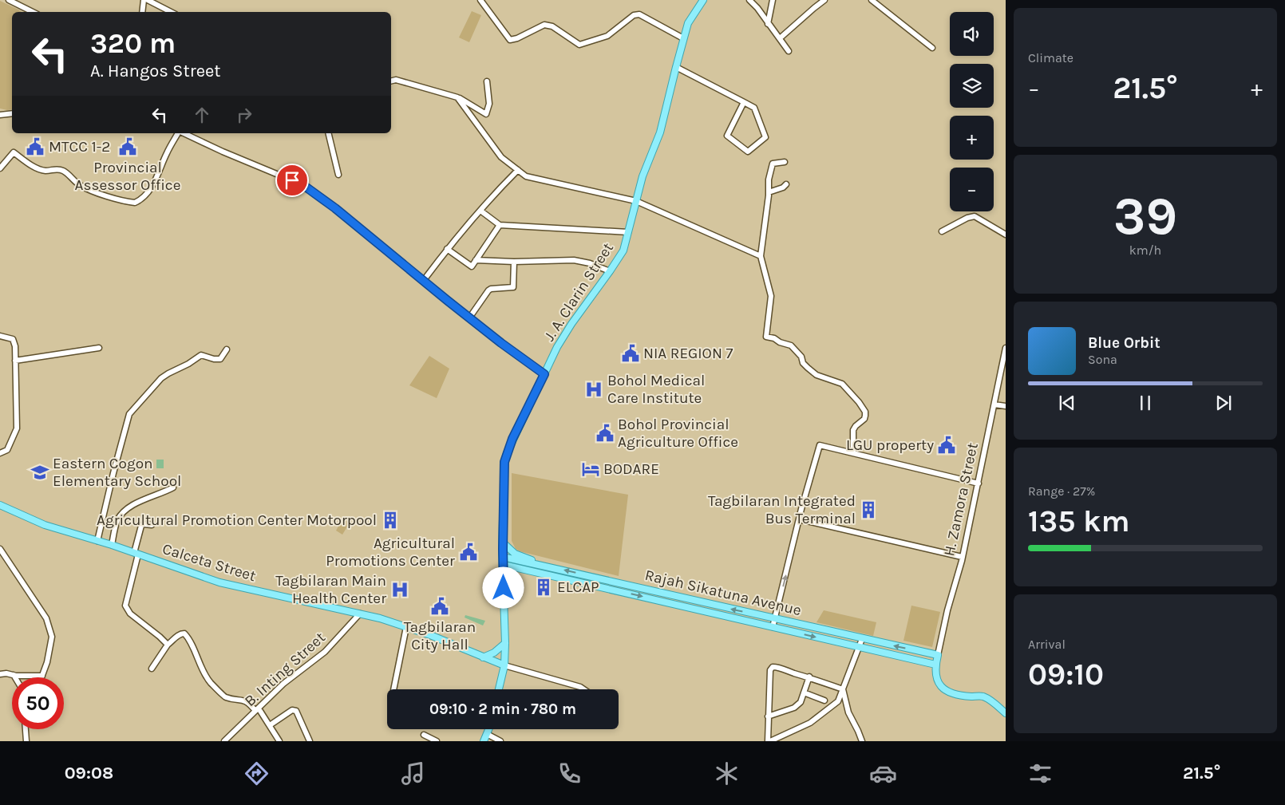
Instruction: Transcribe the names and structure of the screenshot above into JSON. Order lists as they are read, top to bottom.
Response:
{
  "streets": {
    "main road": ["J. A. Clarin Street", "Calceta Street", "Rajah Sikatuna Avenue"],
    "street": ["H. Zamora Street", "B. Inting Street"]
  },
  "crossings": [
    ["J. A. Clarin Street", "Calceta Street"],
    ["J. A. Clarin Street", "Rajah Sikatuna Avenue"],
    ["H. Zamora Street", "Rajah Sikatuna Avenue"],
    ["Calceta Street", "B. Inting Street"]
  ],
  "places": {
    "public building": [
      "MTCC 1-2",
      "Provincial Assessor Office",
      "NIA REGION 7",
      "Bohol Provincial Agriculture Office",
      "LGU property",
      "Agricultural Promotions Center",
      "Tagbilaran City Hall"
    ],
    "hospital": ["Bohol Medical Care Institute", "Tagbilaran Main Health Center"],
    "hotel": ["BODARE"],
    "school or university": ["Eastern Cogon Elementary School"],
    "building": ["Tagbilaran Integrated Bus Terminal", "Agricultural Promotion Center Motorpool", "ELCAP"]
  },
  "page": {
    "tile": [
      "Climate",
      ["39", "km/h"],
      ["Range · 27%", "135 km"],
      ["Arrival", "09:10"]
    ],
    "map_buttons": ["+", "−"],
    "turn": ["320 m", "A. Hangos Street"],
    "heat": ["−", "21.5°", "+"],
    "song": ["Blue Orbit", "Sona"],
    "limit": "50",
    "trip": "09:10 · 2 min · 780 m",
    "tabs": ["09:08", "21.5°"]
  }
}
